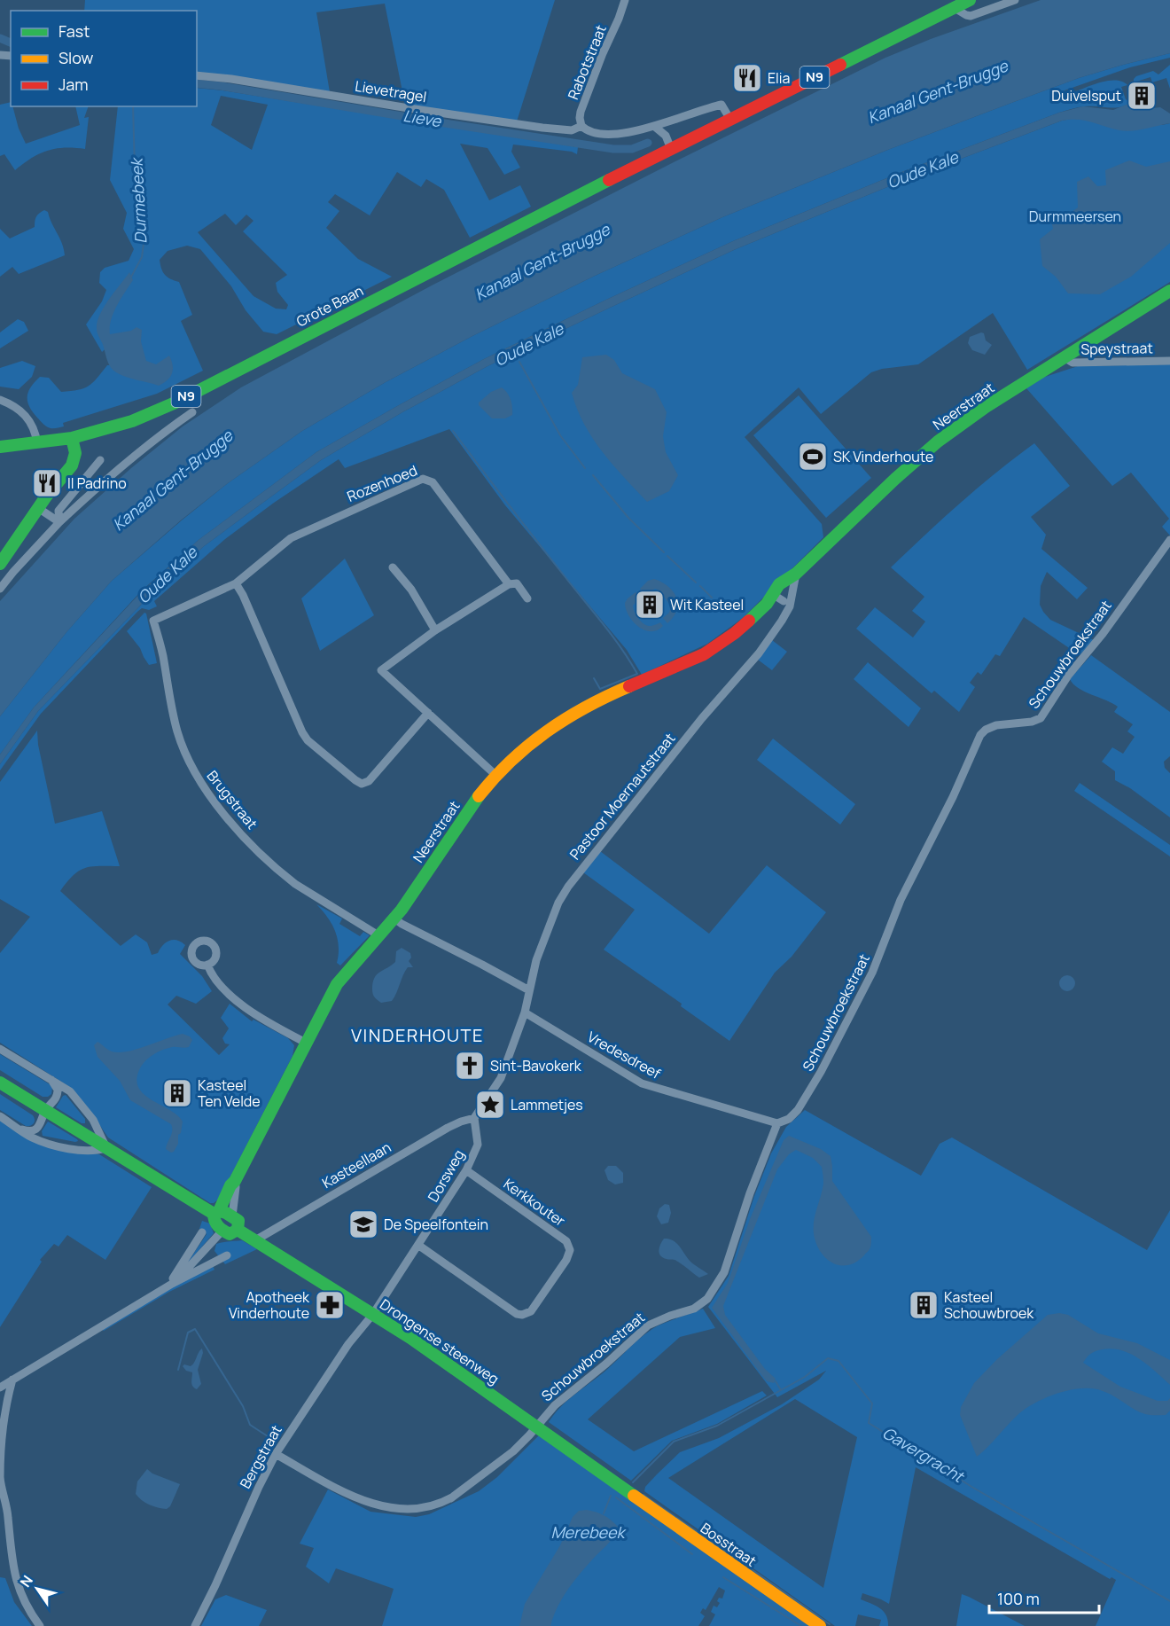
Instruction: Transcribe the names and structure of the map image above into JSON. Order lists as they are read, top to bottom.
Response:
{
  "streets": {
    "street": [
      "Rabotstraat",
      "N9",
      "Lievetragel",
      "Grote Baan",
      "Speystraat",
      "Neerstraat",
      "Rozenhoed",
      "Schouwbroekstraat",
      "Pastoor Moernautstraat",
      "Brugstraat",
      "Vredesdreef",
      "Kasteellaan",
      "Dorsweg",
      "Kerkkouter",
      "Drongense steenweg",
      "Bergstraat",
      "Bosstraat"
    ]
  },
  "crossings": [
    ["Rabotstraat", "Lievetragel"],
    ["N9", "Grote Baan"],
    ["Speystraat", "Neerstraat"],
    ["Neerstraat", "Pastoor Moernautstraat"],
    ["Neerstraat", "Brugstraat"],
    ["Rozenhoed", "Brugstraat"],
    ["Schouwbroekstraat", "Vredesdreef"],
    ["Schouwbroekstraat", "Drongense steenweg"],
    ["Schouwbroekstraat", "Bergstraat"],
    ["Pastoor Moernautstraat", "Vredesdreef"],
    ["Kasteellaan", "Dorsweg"],
    ["Kasteellaan", "Drongense steenweg"],
    ["Dorsweg", "Kerkkouter"],
    ["Dorsweg", "Drongense steenweg"],
    ["Dorsweg", "Bergstraat"],
    ["Drongense steenweg", "Bergstraat"],
    ["Drongense steenweg", "Bosstraat"]
  ],
  "districts": ["VINDERHOUTE"],
  "water": [
    "Kanaal Gent-Brugge",
    "Lieve",
    "Oude Kale",
    "Durmebeek",
    "Gavergracht",
    "Merebeek"
  ],
  "parks": ["Durmmeersen"],
  "places": {
    "restaurant": ["Elia", "Il Padrino"],
    "building": [
      "Duivelsput",
      "Wit Kasteel",
      "Kasteel Ten Velde",
      "Kasteel Schouwbroek"
    ],
    "sports": ["SK Vinderhoute"],
    "church": ["Sint-Bavokerk"],
    "place": ["Lammetjes"],
    "school or university": ["De Speelfontein"],
    "pharmacy": ["Apotheek Vinderhoute"]
  },
  "legend": ["Fast", "Slow", "Jam"],
  "scale_bar": "100 m",
  "north": "top left"
}
